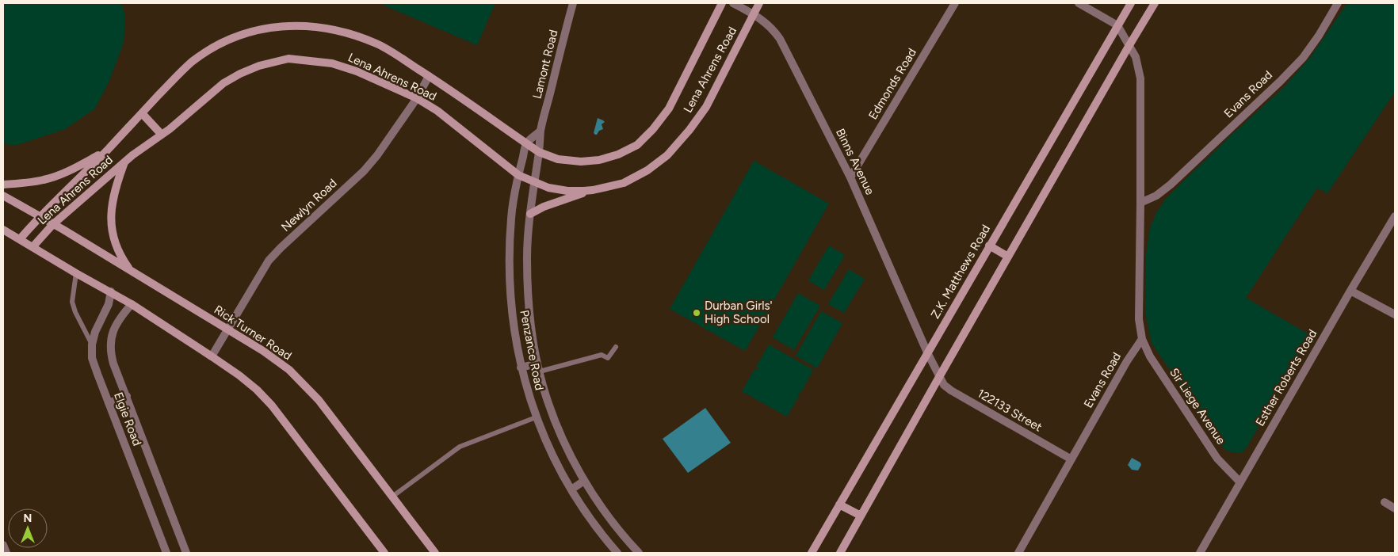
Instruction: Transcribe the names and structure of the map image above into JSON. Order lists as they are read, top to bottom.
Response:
{
  "streets": {
    "main road": ["Lena Ahrens Road", "Z.K. Matthews Road", "Rick Turner Road"],
    "street": [
      "Lamont Road",
      "Edmonds Road",
      "Evans Road",
      "Binns Avenue",
      "Newlyn Road",
      "Penzance Road",
      "Esther Roberts Road",
      "Sir Liege Avenue",
      "122133 Street",
      "Elgie Road"
    ]
  },
  "crossings": [
    ["Lamont Road", "Lena Ahrens Road"],
    ["Lamont Road", "Penzance Road"],
    ["Lena Ahrens Road", "Binns Avenue"],
    ["Lena Ahrens Road", "Newlyn Road"],
    ["Lena Ahrens Road", "Rick Turner Road"],
    ["Lena Ahrens Road", "Penzance Road"],
    ["Edmonds Road", "Binns Avenue"],
    ["Evans Road", "Sir Liege Avenue"],
    ["Evans Road", "122133 Street"],
    ["Binns Avenue", "Z.K. Matthews Road"],
    ["Binns Avenue", "122133 Street"],
    ["Newlyn Road", "Rick Turner Road"],
    ["Esther Roberts Road", "Sir Liege Avenue"]
  ],
  "places": ["Durban Girls' High School"],
  "north": "top"
}
